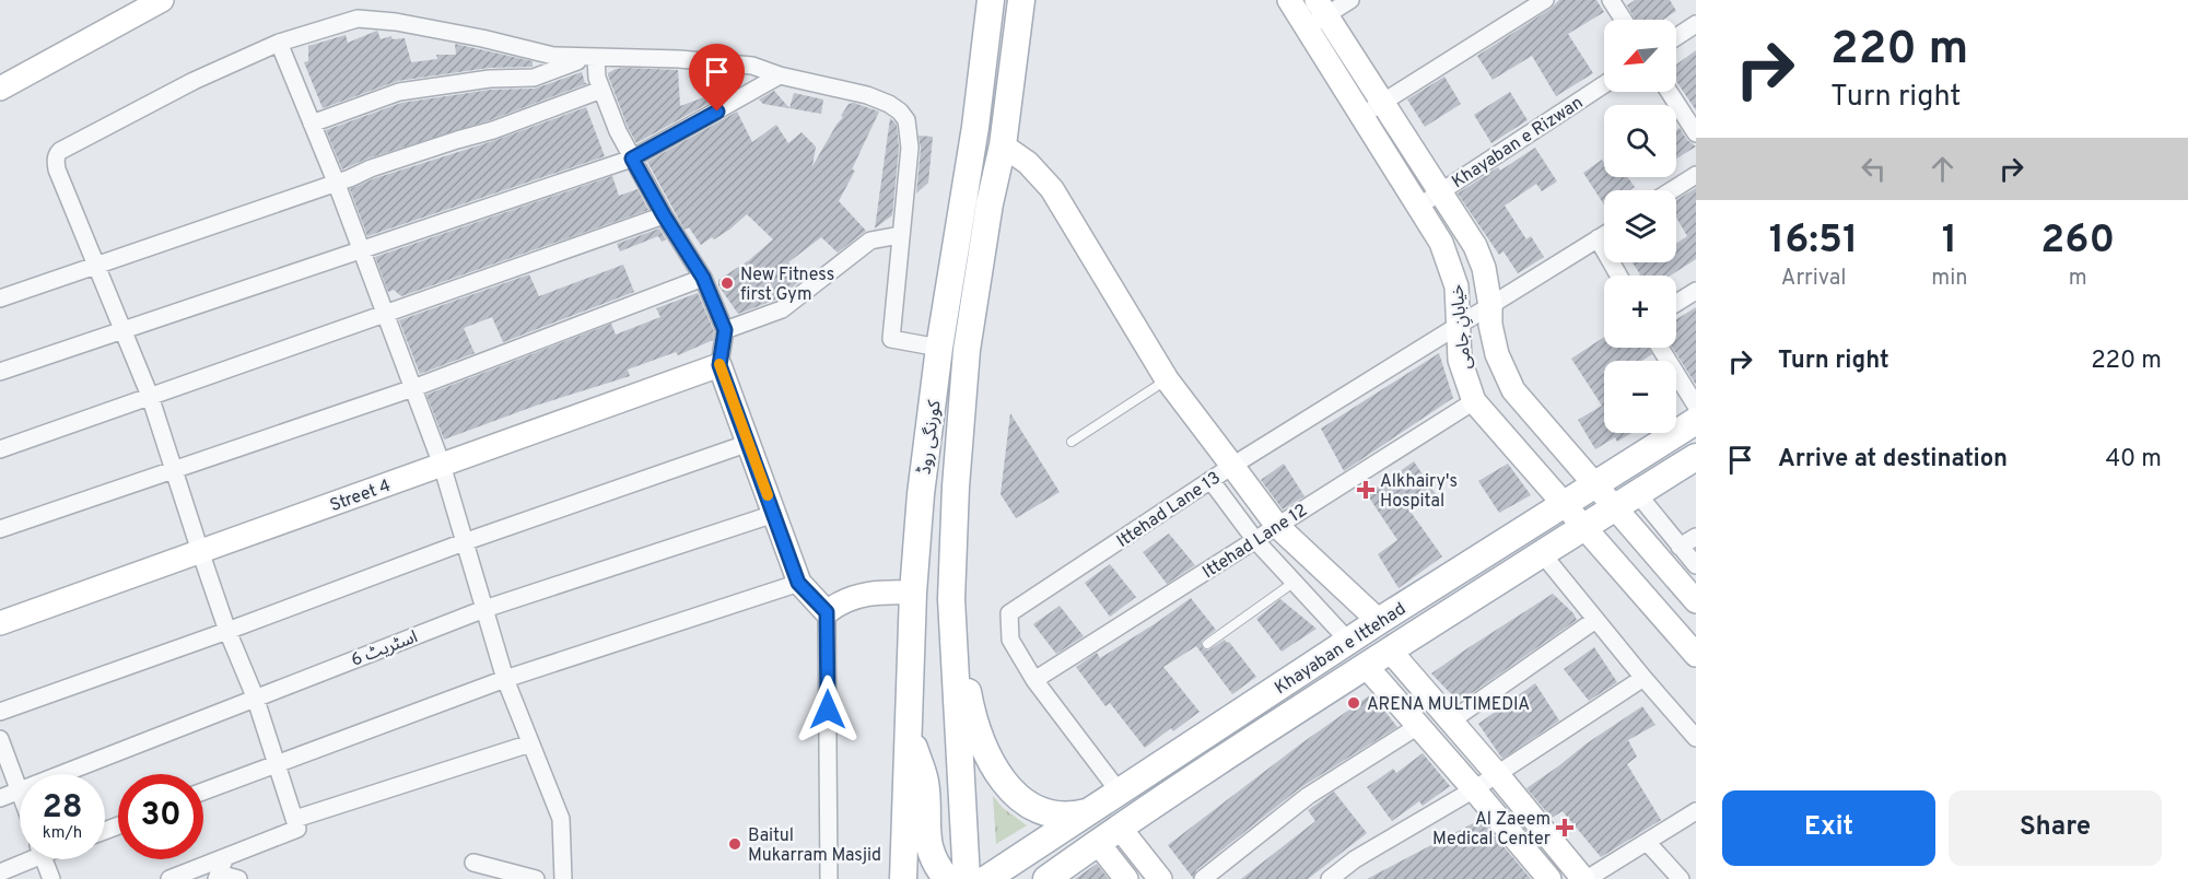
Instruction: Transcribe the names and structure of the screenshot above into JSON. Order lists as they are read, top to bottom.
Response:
{
  "streets": {
    "main road": ["کورنگی روڈ", "Khayaban e Ittehad"],
    "street": [
      "Khayaban e Rizwan",
      "خیابانِ جامی",
      "Street 4",
      "Ittehad Lane 13",
      "Ittehad Lane 12",
      "اسٹریٹ 6"
    ]
  },
  "crossings": [
    ["Khayaban e Rizwan", "خیابانِ جامی"],
    ["خیابانِ جامی", "Ittehad Lane 13"],
    ["خیابانِ جامی", "Ittehad Lane 12"],
    ["خیابانِ جامی", "Khayaban e Ittehad"],
    ["Ittehad Lane 13", "Ittehad Lane 12"],
    ["Ittehad Lane 13", "Khayaban e Ittehad"]
  ],
  "places": {
    "other": ["New Fitness first Gym", "ARENA MULTIMEDIA", "Baitul Mukarram Masjid"],
    "health": ["Alkhairy's Hospital", "Al Zaeem Medical Center"]
  },
  "north": "bottom left",
  "page": {
    "turn": ["220 m", "Turn right"],
    "map_buttons": ["+", "−"],
    "eta": [
      "16:51",
      "Arrival",
      "1",
      "min",
      "260",
      "m"
    ],
    "list": [
      {
        "name": "Turn right",
        "value": "220 m"
      },
      {
        "name": "Arrive at destination",
        "value": "40 m"
      }
    ],
    "speed": "28 km/h",
    "limit": "30",
    "buttons": ["Exit", "Share"]
  }
}
